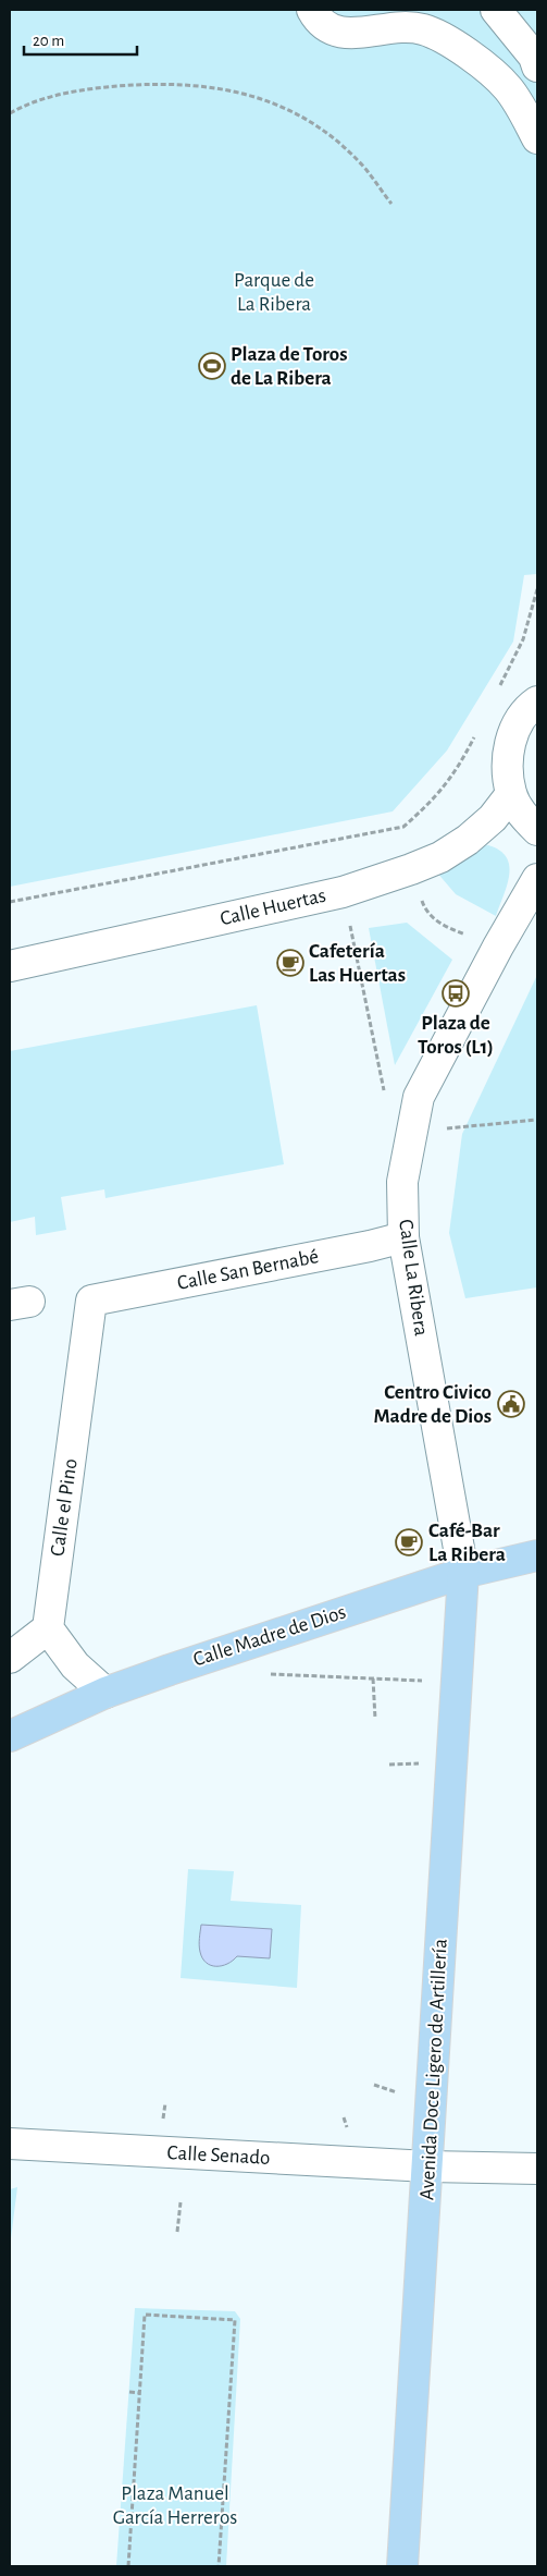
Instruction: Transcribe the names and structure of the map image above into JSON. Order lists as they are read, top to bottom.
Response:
{
  "streets": {
    "main road": ["Calle Madre de Dios", "Avenida Doce Ligero de Artillería"],
    "street": [
      "Calle Huertas",
      "Calle San Bernabé",
      "Calle La Ribera",
      "Calle el Pino",
      "Calle Senado"
    ]
  },
  "crossings": [
    ["Calle San Bernabé", "Calle La Ribera"],
    ["Calle San Bernabé", "Calle el Pino"],
    ["Calle La Ribera", "Calle Madre de Dios"],
    ["Calle La Ribera", "Avenida Doce Ligero de Artillería"],
    ["Calle Madre de Dios", "Avenida Doce Ligero de Artillería"],
    ["Avenida Doce Ligero de Artillería", "Calle Senado"]
  ],
  "parks": ["Parque de La Ribera", "Plaza Manuel García Herreros"],
  "places": {
    "sports": ["Plaza de Toros de La Ribera"],
    "cafe": ["Cafetería Las Huertas", "Café-Bar La Ribera"],
    "bus stop": ["Plaza de Toros (L1)"],
    "public building": ["Centro Civico Madre de Dios"]
  },
  "scale_bar": "20 m"
}
